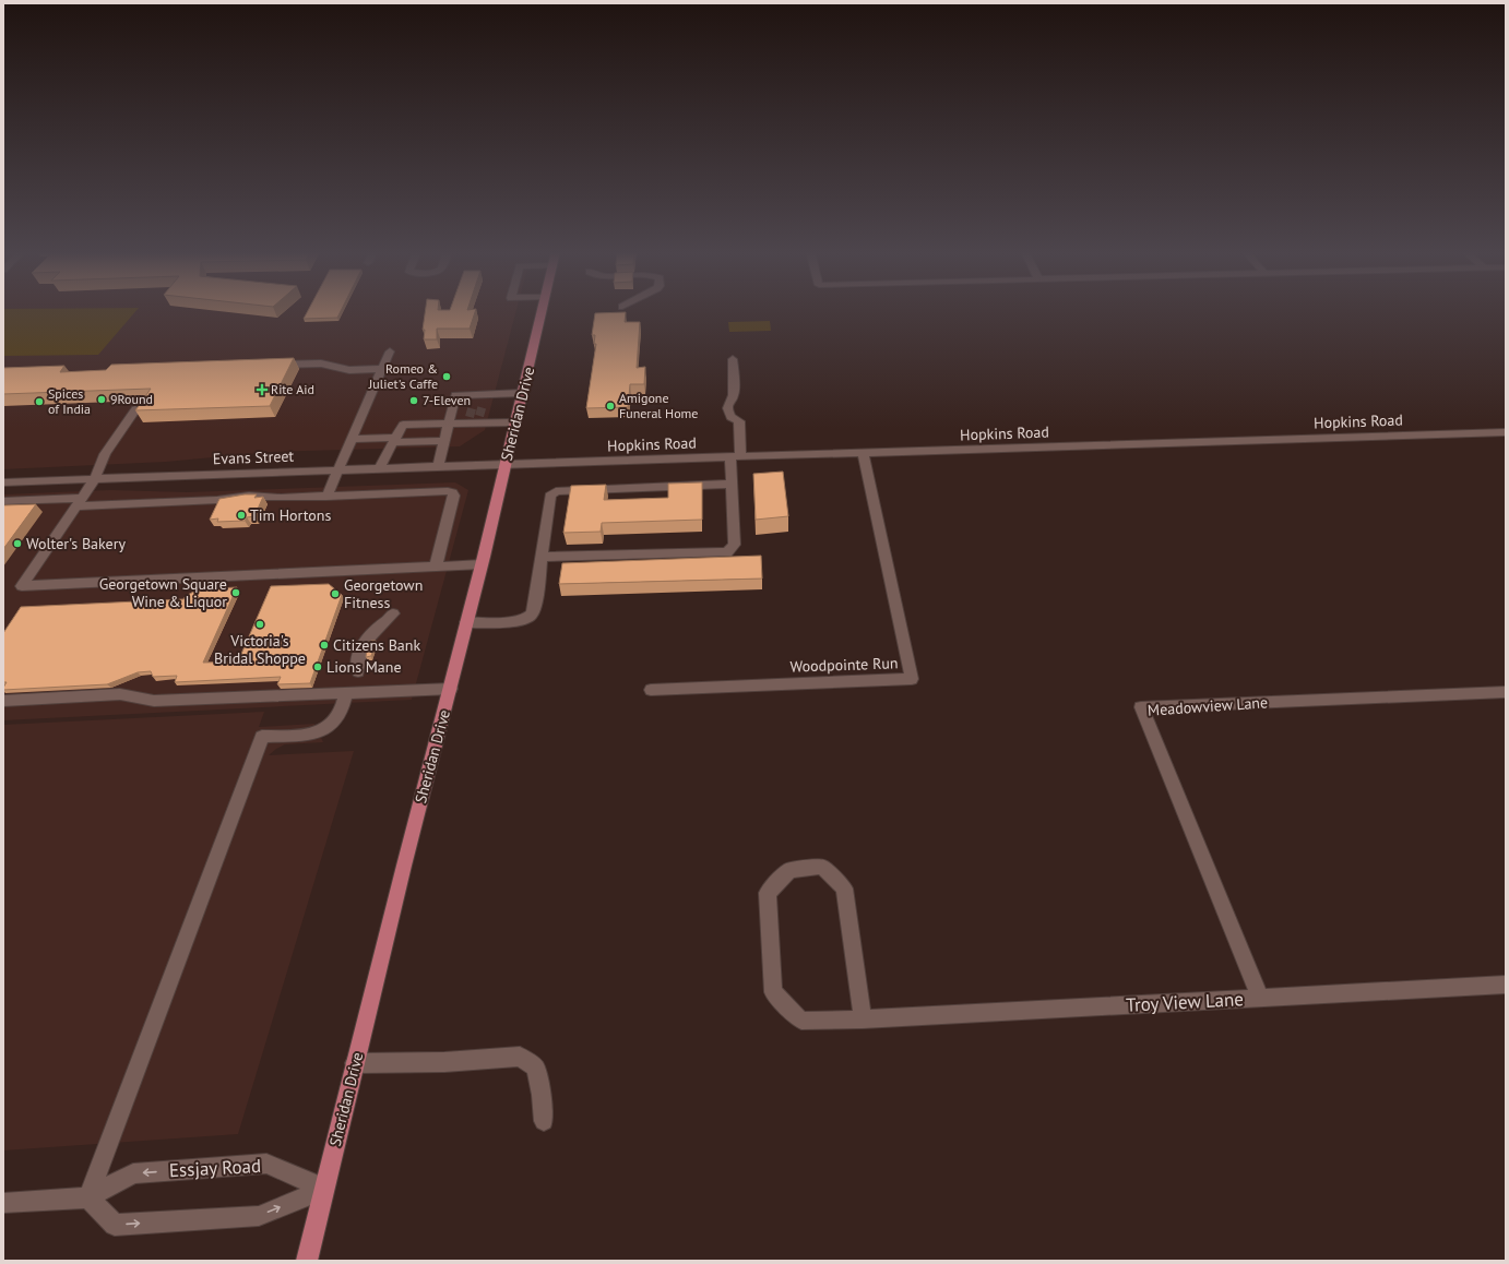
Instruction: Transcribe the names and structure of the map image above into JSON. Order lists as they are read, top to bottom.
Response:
{
  "streets": {
    "main road": ["Sheridan Drive"],
    "street": [
      "Hopkins Road",
      "Evans Street",
      "Woodpointe Run",
      "Meadowview Lane",
      "Troy View Lane",
      "Essjay Road"
    ]
  },
  "crossings": [
    ["Sheridan Drive", "Hopkins Road"],
    ["Sheridan Drive", "Evans Street"],
    ["Sheridan Drive", "Essjay Road"],
    ["Hopkins Road", "Evans Street"],
    ["Hopkins Road", "Woodpointe Run"],
    ["Meadowview Lane", "Troy View Lane"]
  ],
  "places": {
    "other": [
      "Romeo & Juliet's Caffe",
      "9Round",
      "7-Eleven",
      "Spices of India",
      "Amigone Funeral Home",
      "Tim Hortons",
      "Wolter's Bakery",
      "Georgetown Square Wine & Liquor",
      "Georgetown Fitness",
      "Victoria's Bridal Shoppe",
      "Citizens Bank",
      "Lions Mane"
    ],
    "health": ["Rite Aid"]
  }
}
